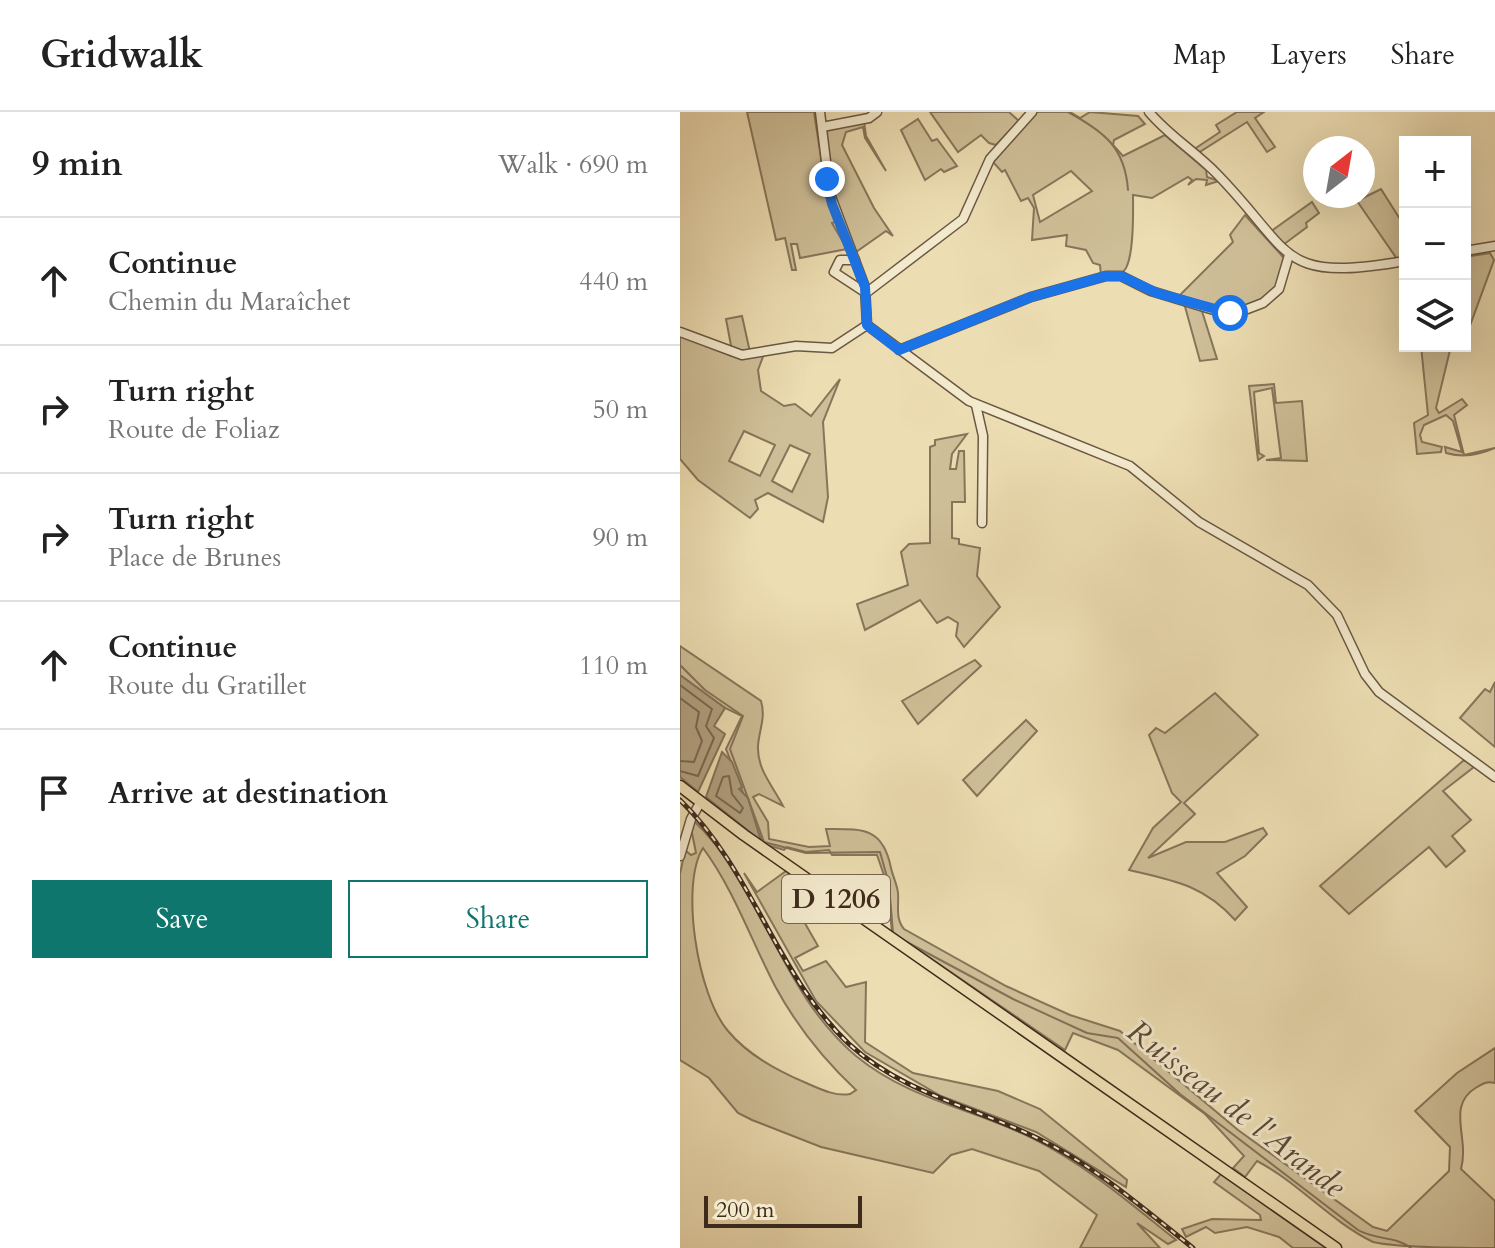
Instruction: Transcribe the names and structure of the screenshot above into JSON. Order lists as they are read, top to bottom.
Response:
{
  "streets": {
    "main road": ["D 1206"]
  },
  "water": ["Ruisseau de l'Arande"],
  "scale_bar": "200 m",
  "north": "top right",
  "page": {
    "header": "Gridwalk",
    "nav": ["Map", "Layers", "Share"],
    "heading": ["9 min", "Walk · 690 m"],
    "map_buttons": ["+", "−"],
    "list": [
      ["Continue", "Chemin du Maraîchet", "440 m"],
      ["Turn right", "Route de Foliaz", "50 m"],
      ["Turn right", "Place de Brunes", "90 m"],
      ["Continue", "Route du Gratillet", "110 m"],
      "Arrive at destination"
    ],
    "buttons": ["Save", "Share"],
    "scale": "200 m"
  }
}
